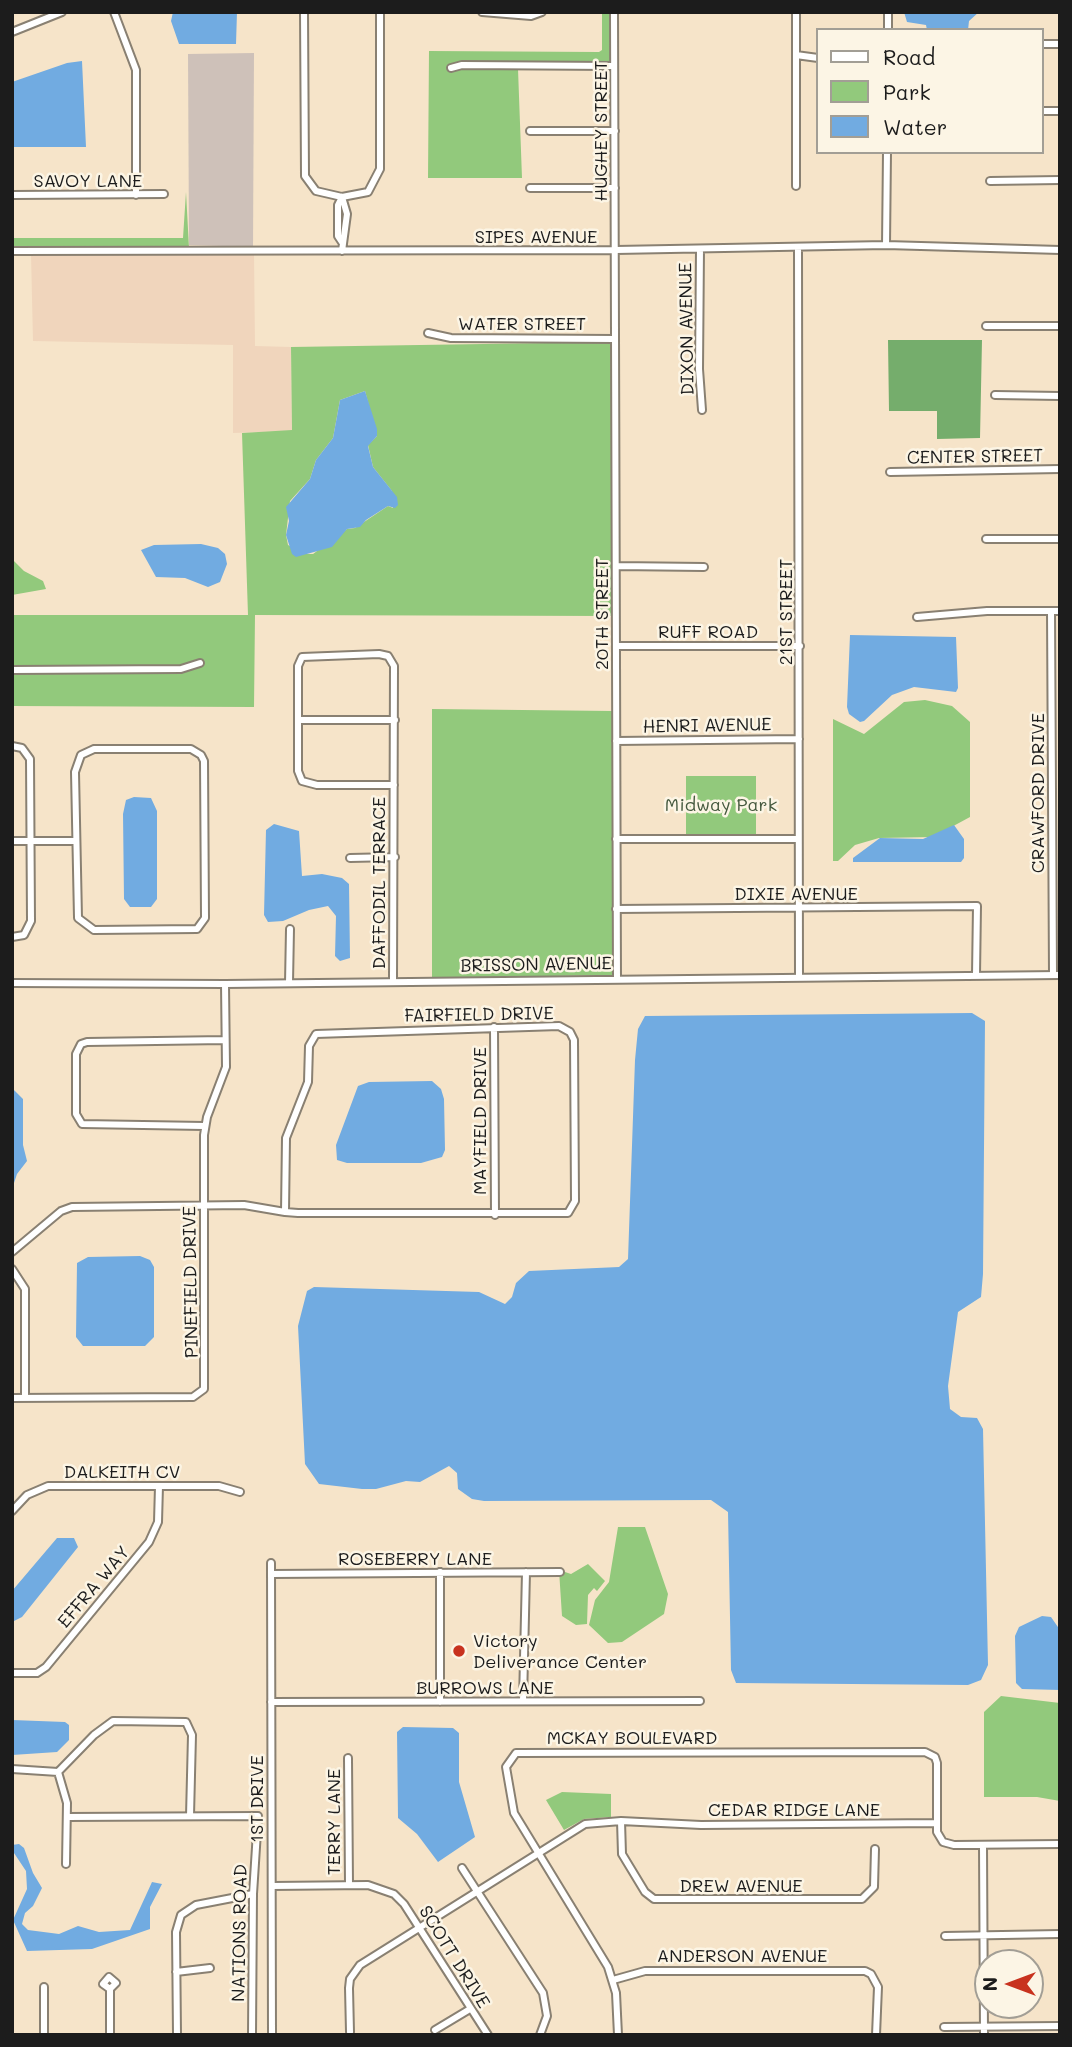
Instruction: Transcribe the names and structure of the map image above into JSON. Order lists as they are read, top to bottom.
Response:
{
  "streets": {
    "street": [
      "HUGHEY STREET",
      "SAVOY LANE",
      "SIPES AVENUE",
      "WATER STREET",
      "DIXON AVENUE",
      "CENTER STREET",
      "21ST STREET",
      "20TH STREET",
      "RUFF ROAD",
      "HENRI AVENUE",
      "CRAWFORD DRIVE",
      "DAFFODIL TERRACE",
      "DIXIE AVENUE",
      "BRISSON AVENUE",
      "FAIRFIELD DRIVE",
      "MAYFIELD DRIVE",
      "PINEFIELD DRIVE",
      "DALKEITH CV",
      "ROSEBERRY LANE",
      "EFFRA WAY",
      "BURROWS LANE",
      "MCKAY BOULEVARD",
      "1ST DRIVE",
      "CEDAR RIDGE LANE",
      "TERRY LANE",
      "DREW AVENUE",
      "NATIONS ROAD",
      "ANDERSON AVENUE",
      "SCOTT DRIVE"
    ]
  },
  "crossings": [
    ["HUGHEY STREET", "SIPES AVENUE"],
    ["HUGHEY STREET", "20TH STREET"],
    ["SIPES AVENUE", "DIXON AVENUE"],
    ["SIPES AVENUE", "21ST STREET"],
    ["SIPES AVENUE", "20TH STREET"],
    ["WATER STREET", "20TH STREET"],
    ["21ST STREET", "RUFF ROAD"],
    ["21ST STREET", "HENRI AVENUE"],
    ["21ST STREET", "DIXIE AVENUE"],
    ["21ST STREET", "BRISSON AVENUE"],
    ["20TH STREET", "RUFF ROAD"],
    ["20TH STREET", "HENRI AVENUE"],
    ["20TH STREET", "DIXIE AVENUE"],
    ["20TH STREET", "BRISSON AVENUE"],
    ["CRAWFORD DRIVE", "BRISSON AVENUE"],
    ["DAFFODIL TERRACE", "BRISSON AVENUE"],
    ["DIXIE AVENUE", "BRISSON AVENUE"],
    ["BRISSON AVENUE", "PINEFIELD DRIVE"],
    ["FAIRFIELD DRIVE", "MAYFIELD DRIVE"],
    ["FAIRFIELD DRIVE", "PINEFIELD DRIVE"],
    ["DALKEITH CV", "EFFRA WAY"],
    ["ROSEBERRY LANE", "1ST DRIVE"],
    ["BURROWS LANE", "1ST DRIVE"],
    ["MCKAY BOULEVARD", "CEDAR RIDGE LANE"],
    ["MCKAY BOULEVARD", "ANDERSON AVENUE"],
    ["1ST DRIVE", "SCOTT DRIVE"],
    ["CEDAR RIDGE LANE", "DREW AVENUE"],
    ["CEDAR RIDGE LANE", "SCOTT DRIVE"],
    ["TERRY LANE", "SCOTT DRIVE"]
  ],
  "parks": ["Midway Park"],
  "places": ["Victory Deliverance Center"],
  "legend": ["Road", "Park", "Water"],
  "north": "left"
}
